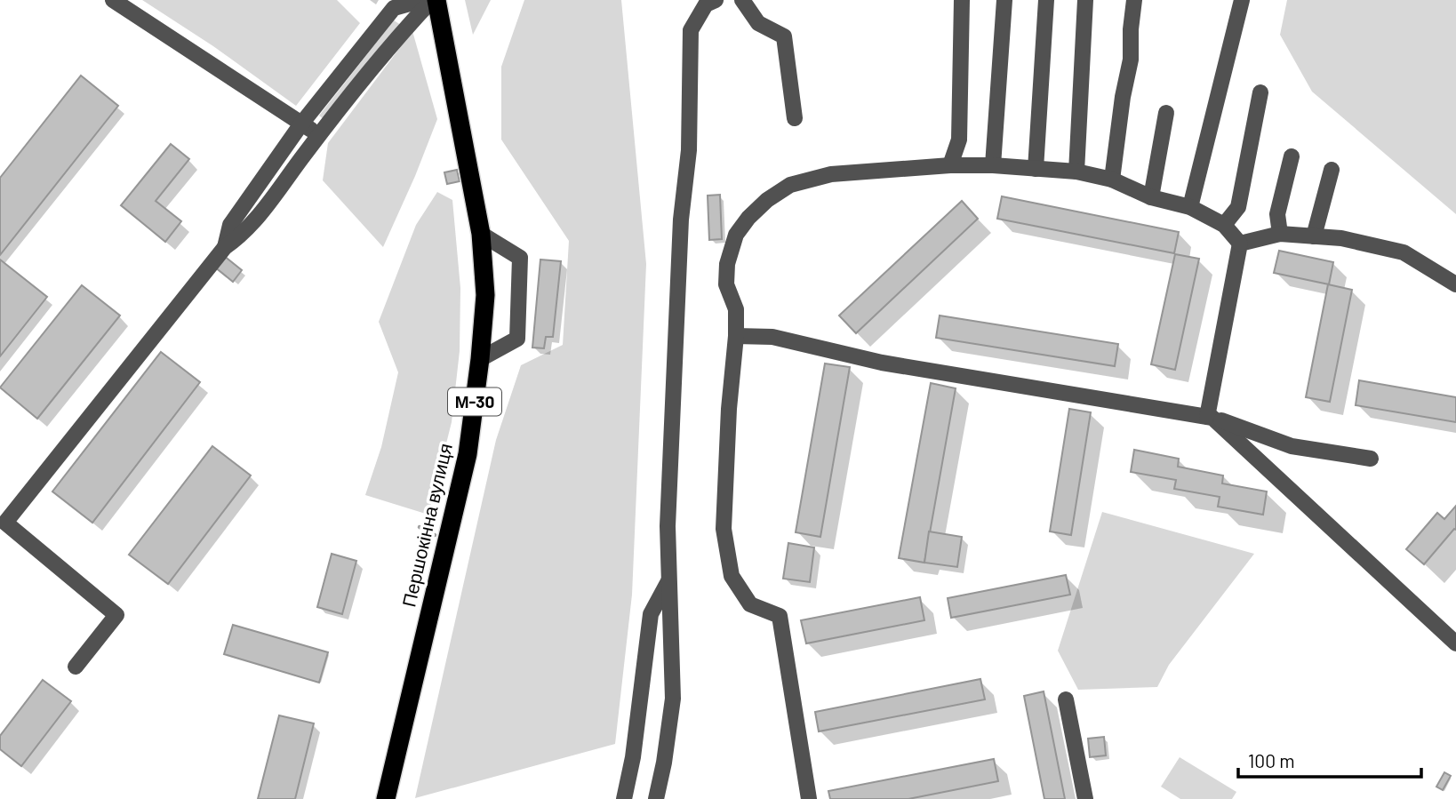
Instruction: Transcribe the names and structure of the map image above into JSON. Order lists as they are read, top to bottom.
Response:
{
  "streets": {
    "highway": ["М-30", "Першокінна вулиця"]
  },
  "scale_bar": "100 m"
}
